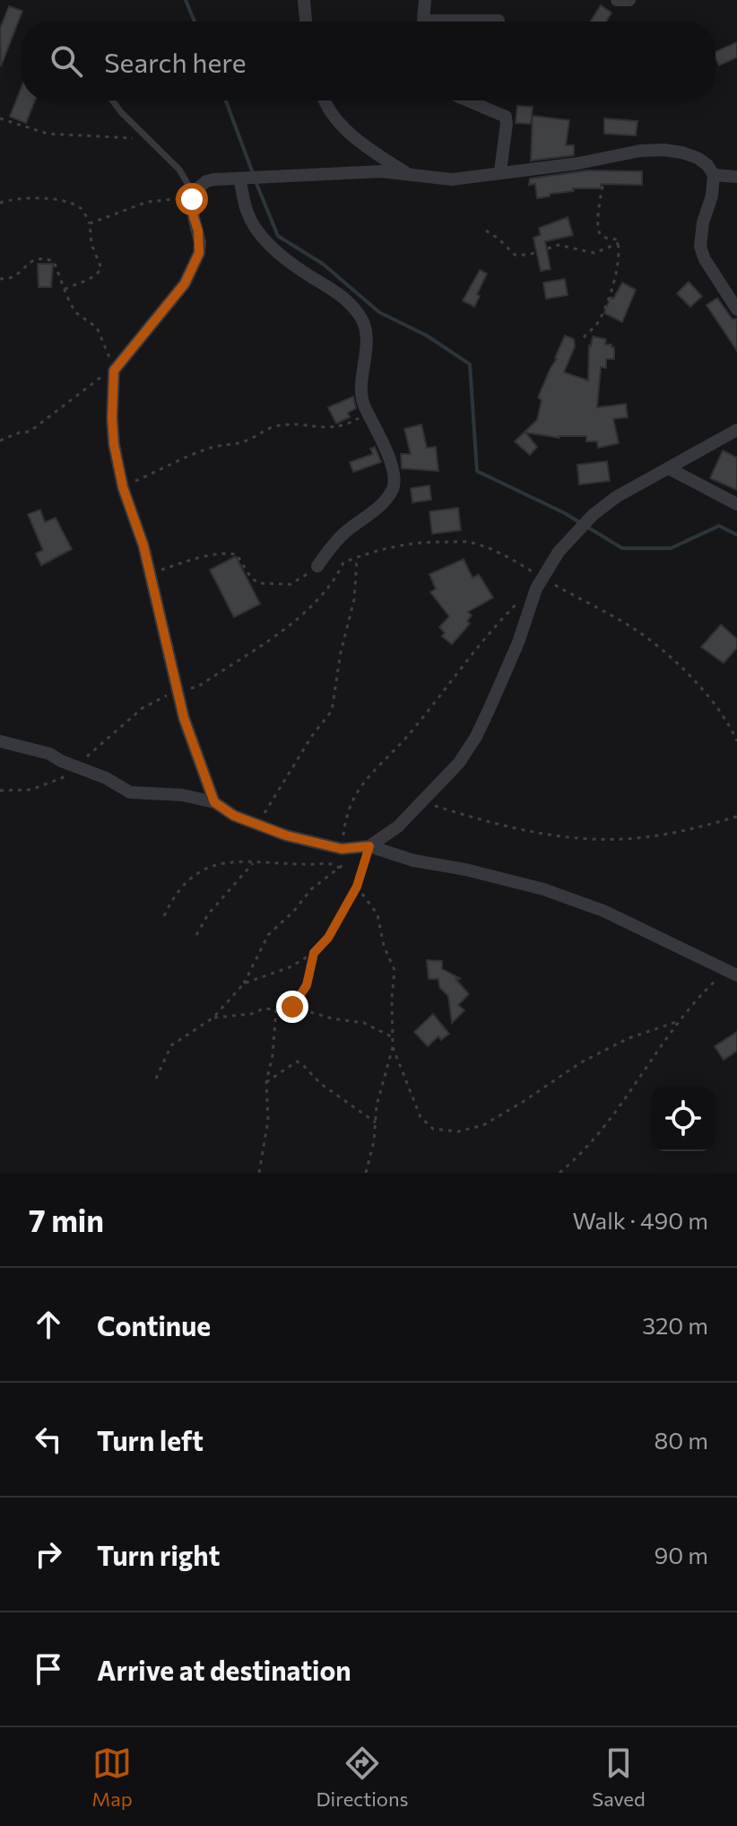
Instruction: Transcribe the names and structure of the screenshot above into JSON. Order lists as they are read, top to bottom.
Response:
{
  "page": {
    "search": "Search here",
    "heading": ["7 min", "Walk · 490 m"],
    "list": [
      ["Continue", "320 m"],
      ["Turn left", "80 m"],
      ["Turn right", "90 m"],
      "Arrive at destination"
    ],
    "nav": ["Map", "Directions", "Saved"]
  }
}
